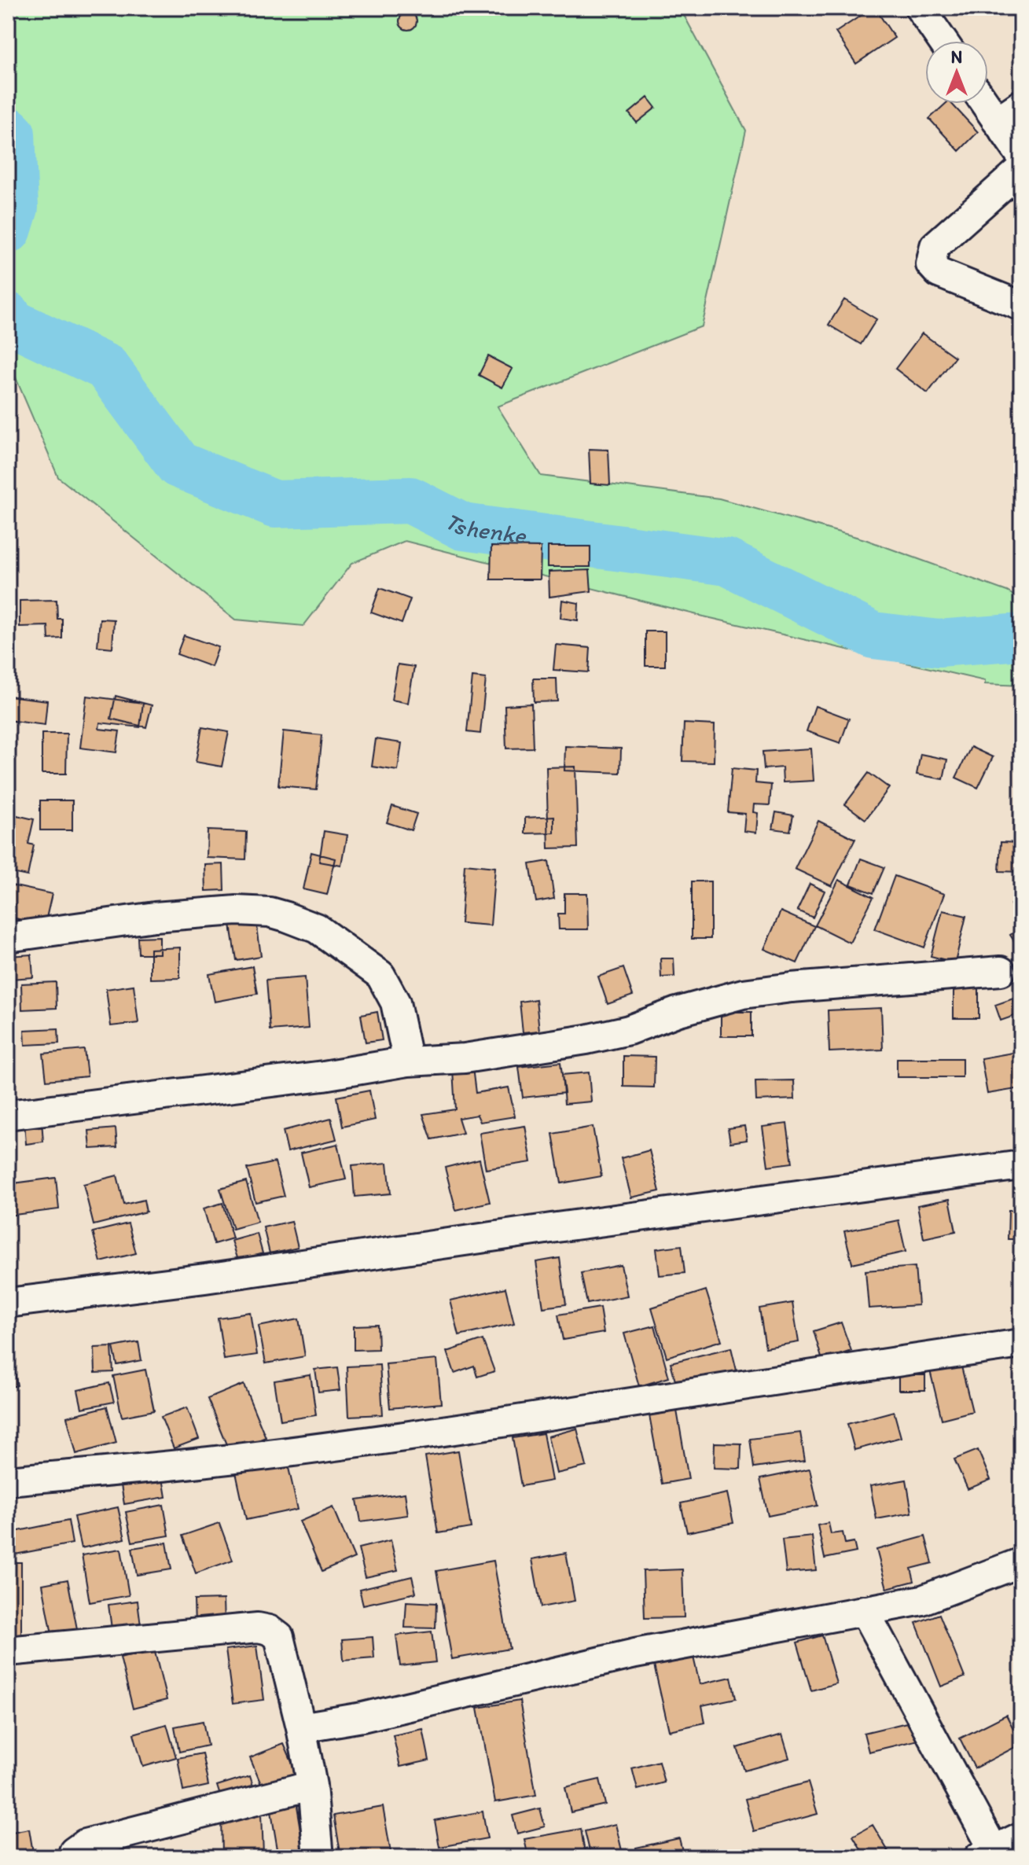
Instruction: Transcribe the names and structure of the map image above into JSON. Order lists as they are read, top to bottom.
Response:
{
  "water": ["Tshenke"],
  "north": "top"
}
